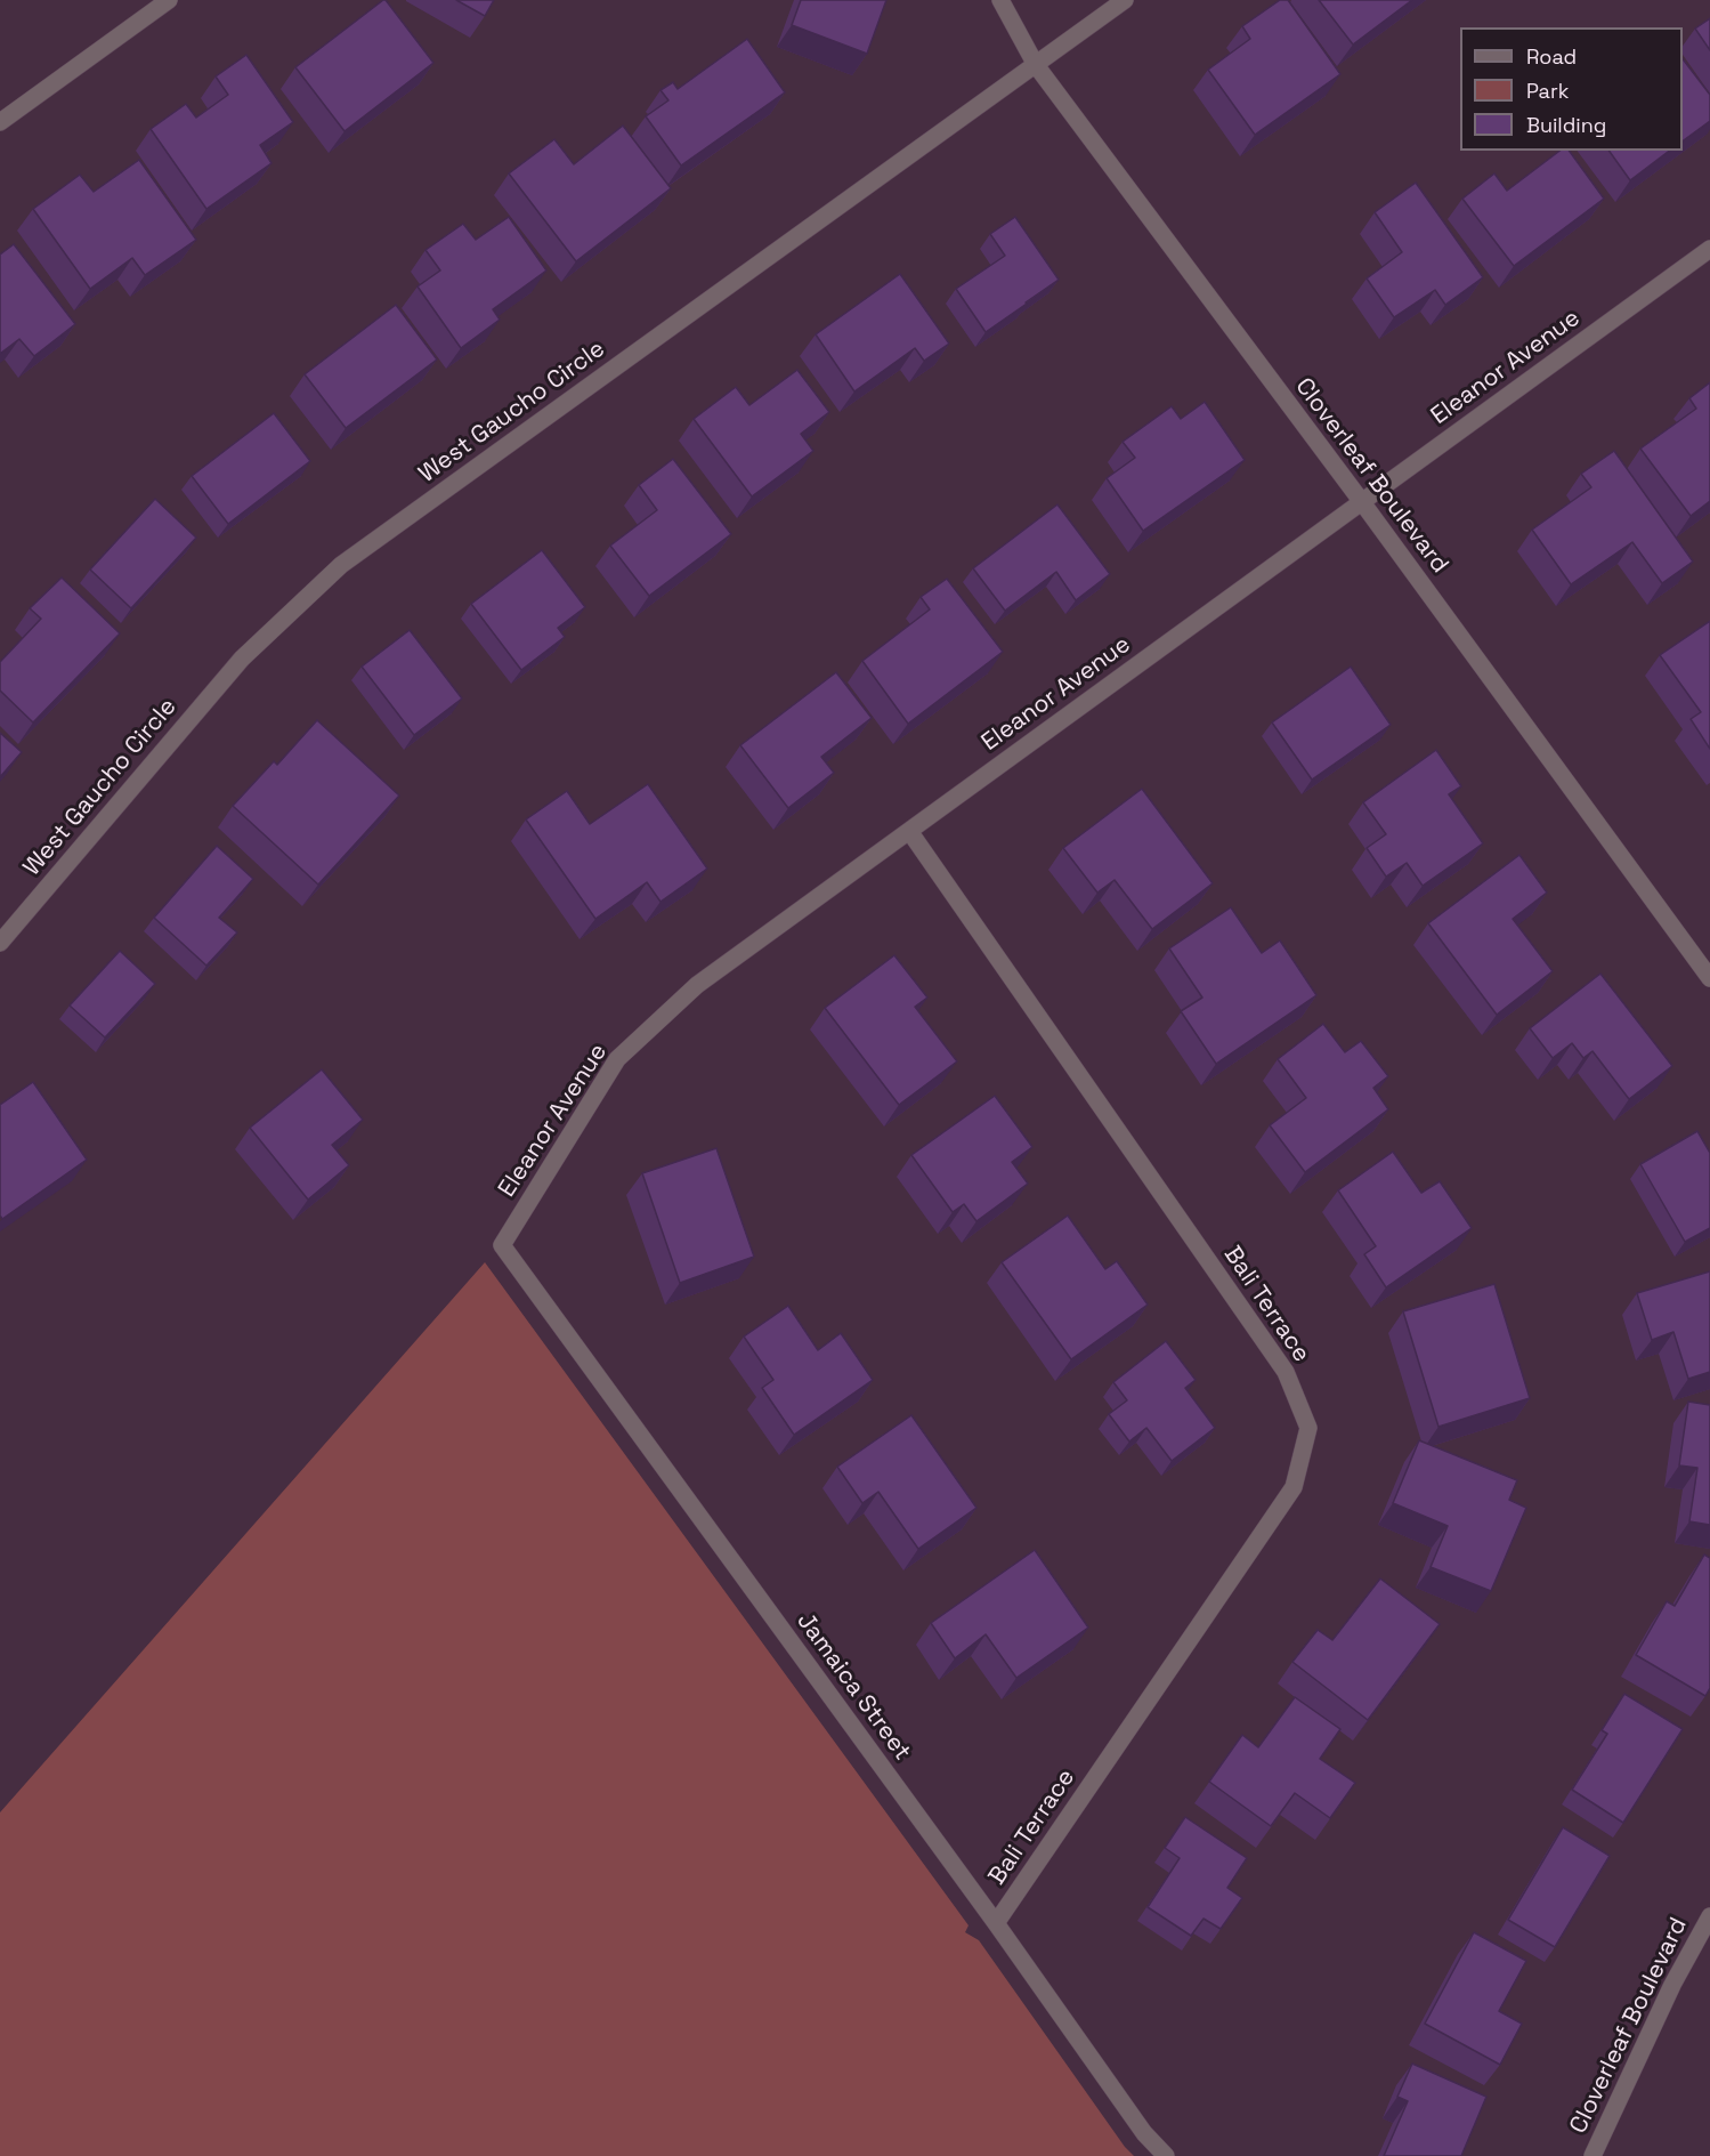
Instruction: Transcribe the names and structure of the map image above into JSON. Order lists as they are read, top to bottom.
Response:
{
  "streets": {
    "street": [
      "Eleanor Avenue",
      "West Gaucho Circle",
      "Cloverleaf Boulevard",
      "Bali Terrace",
      "Jamaica Street"
    ]
  },
  "crossings": [
    ["Eleanor Avenue", "Cloverleaf Boulevard"],
    ["Eleanor Avenue", "Bali Terrace"],
    ["Eleanor Avenue", "Jamaica Street"],
    ["West Gaucho Circle", "Cloverleaf Boulevard"],
    ["Bali Terrace", "Jamaica Street"]
  ],
  "legend": ["Road", "Park", "Building"]
}
